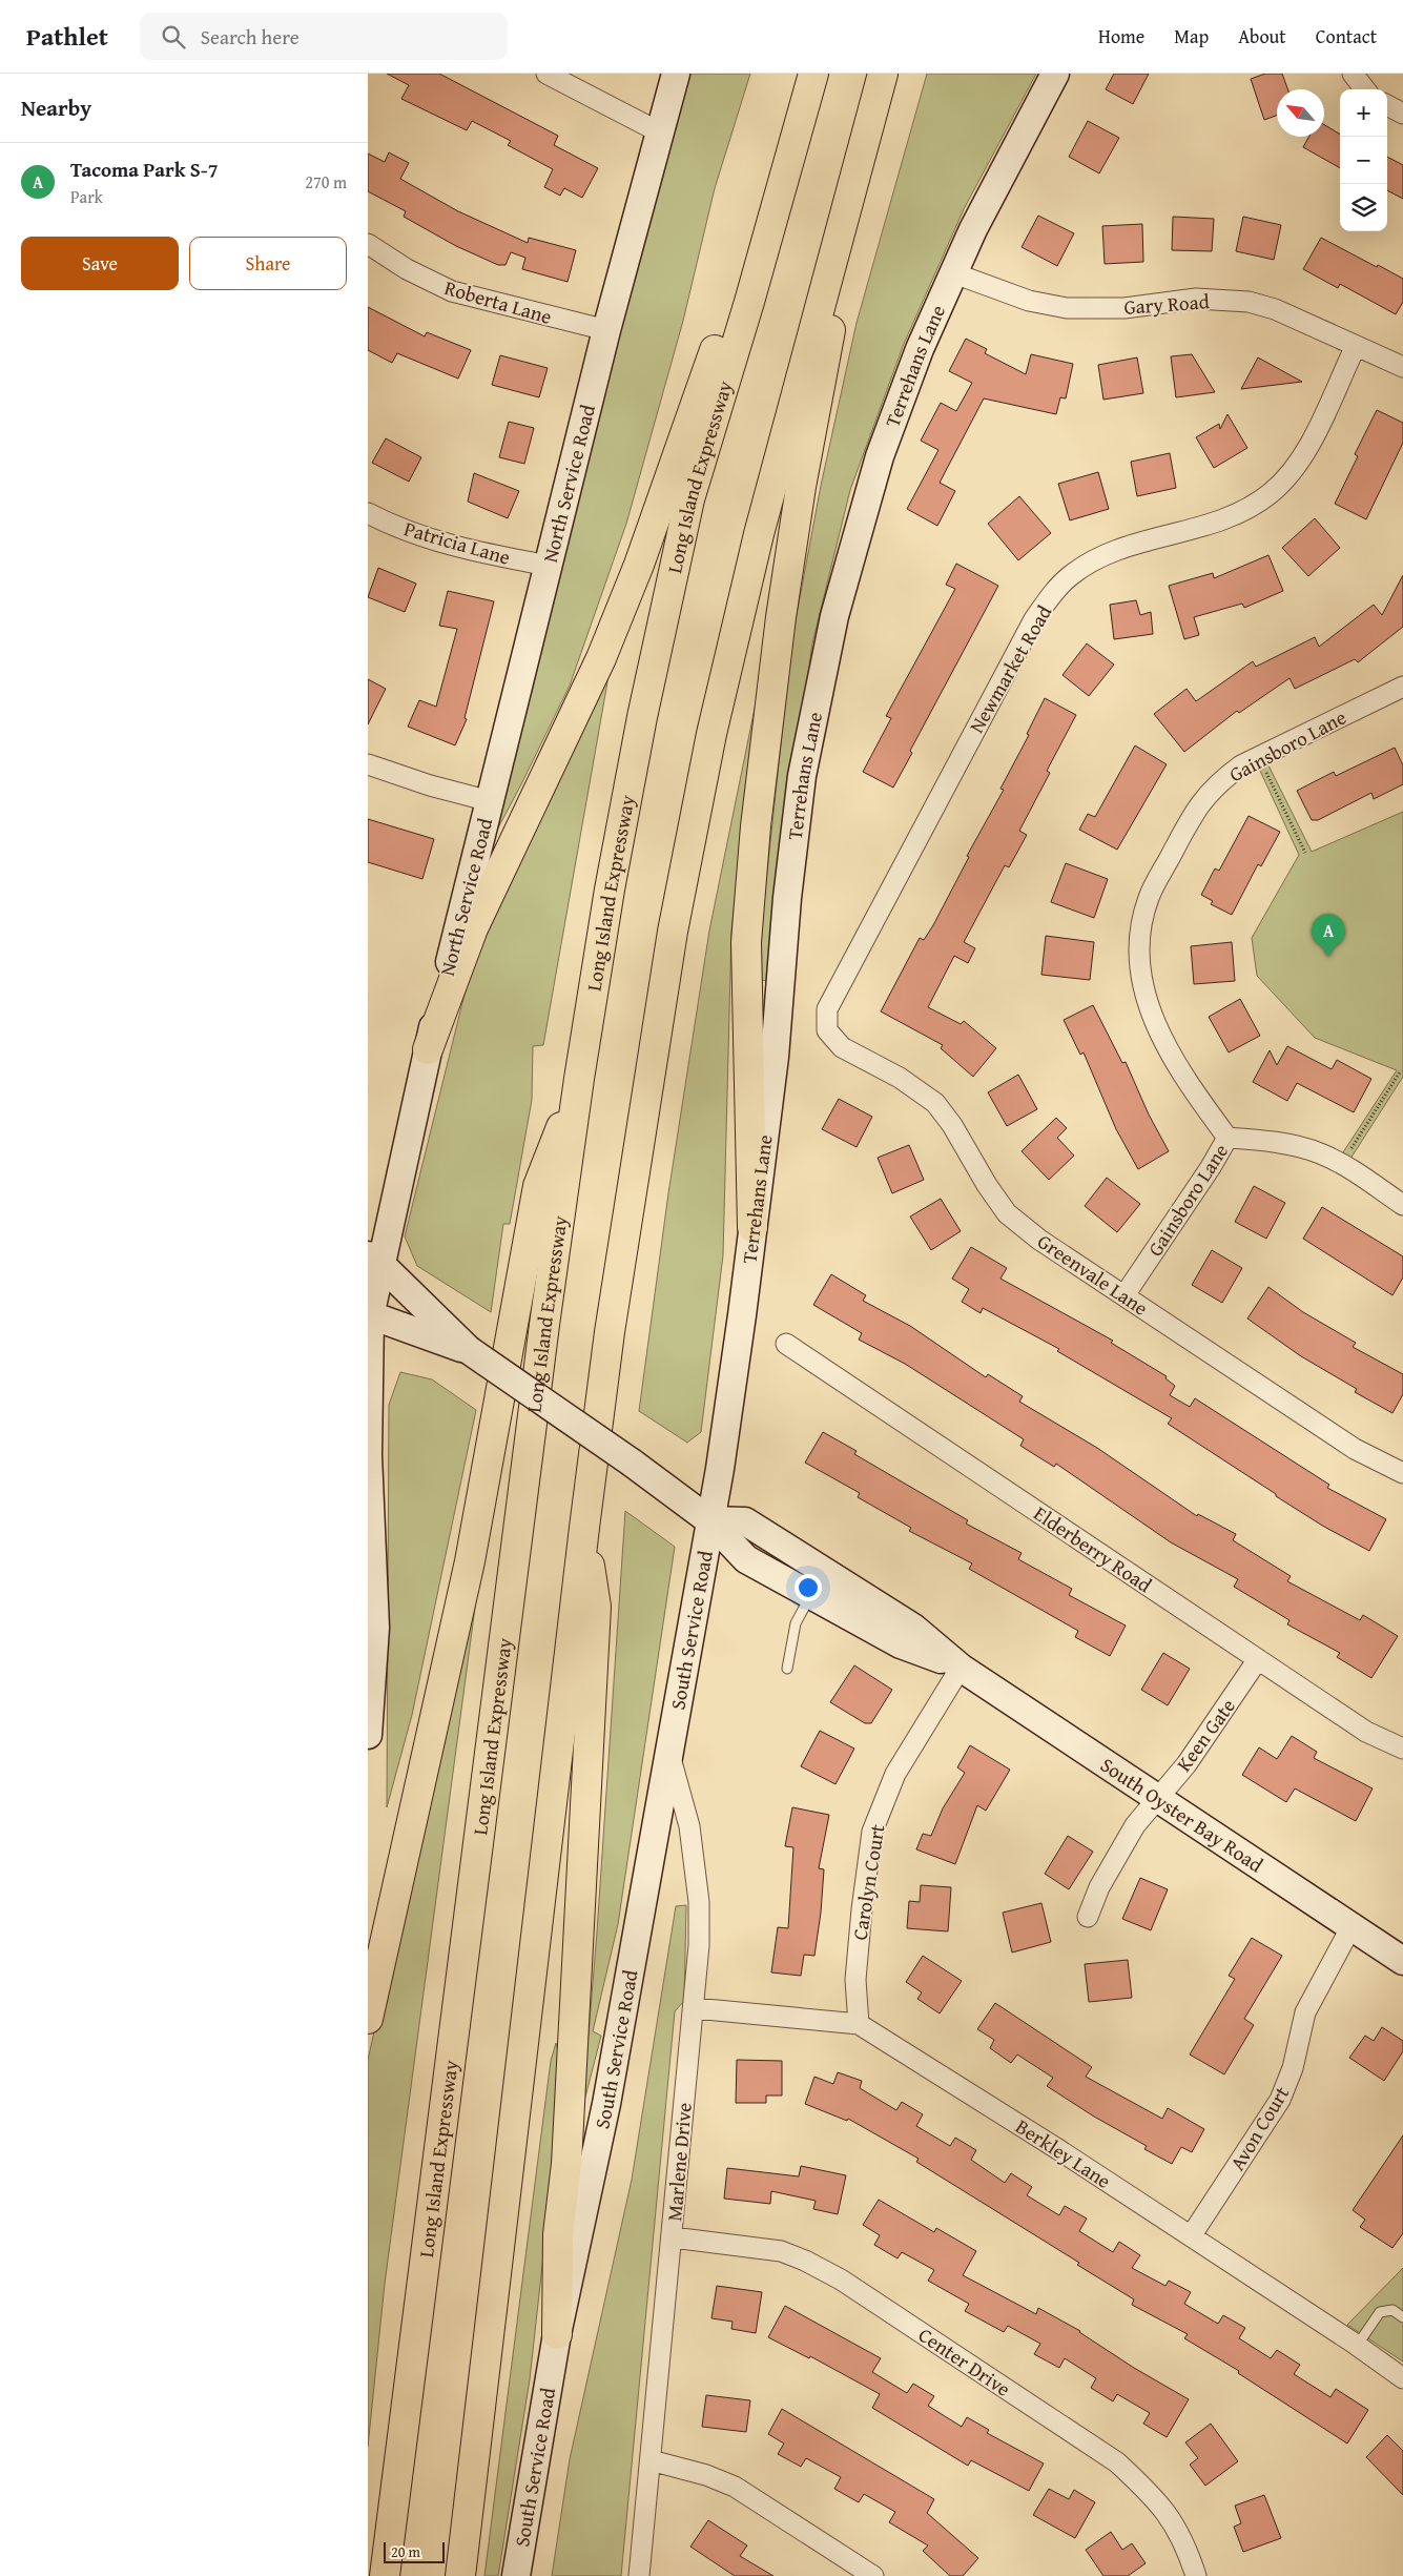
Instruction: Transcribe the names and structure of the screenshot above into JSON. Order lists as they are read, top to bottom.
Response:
{
  "streets": {
    "highway": ["Long Island Expressway"],
    "main road": [
      "Terrehans Lane",
      "North Service Road",
      "South Service Road",
      "South Oyster Bay Road"
    ],
    "street": [
      "Roberta Lane",
      "Gary Road",
      "Patricia Lane",
      "Newmarket Road",
      "Gainsboro Lane",
      "Greenvale Lane",
      "Elderberry Road",
      "Keen Gate",
      "Carolyn Court",
      "Avon Court",
      "Berkley Lane",
      "Marlene Drive",
      "Center Drive"
    ]
  },
  "crossings": [
    ["Roberta Lane", "North Service Road"],
    ["Gary Road", "Terrehans Lane"],
    ["Gary Road", "Newmarket Road"],
    ["Terrehans Lane", "South Service Road"],
    ["Terrehans Lane", "South Oyster Bay Road"],
    ["North Service Road", "Patricia Lane"],
    ["North Service Road", "South Oyster Bay Road"],
    ["Newmarket Road", "Greenvale Lane"],
    ["Gainsboro Lane", "Greenvale Lane"],
    ["Elderberry Road", "Keen Gate"],
    ["South Service Road", "South Oyster Bay Road"],
    ["South Service Road", "Marlene Drive"],
    ["Keen Gate", "South Oyster Bay Road"],
    ["South Oyster Bay Road", "Carolyn Court"],
    ["South Oyster Bay Road", "Avon Court"],
    ["Carolyn Court", "Berkley Lane"],
    ["Avon Court", "Berkley Lane"],
    ["Berkley Lane", "Marlene Drive"],
    ["Marlene Drive", "Center Drive"]
  ],
  "scale_bar": "20 m",
  "north": "top left",
  "page": {
    "header": "Pathlet",
    "search": "Search here",
    "nav": [
      "Home",
      "Map",
      "About",
      "Contact"
    ],
    "heading": "Nearby",
    "map_buttons": ["+", "−"],
    "list": [
      {
        "mark": "A",
        "name": "Tacoma Park S-7",
        "note": "Park",
        "value": "270 m"
      }
    ],
    "buttons": ["Save", "Share"],
    "pins": "A",
    "scale": "20 m"
  }
}
